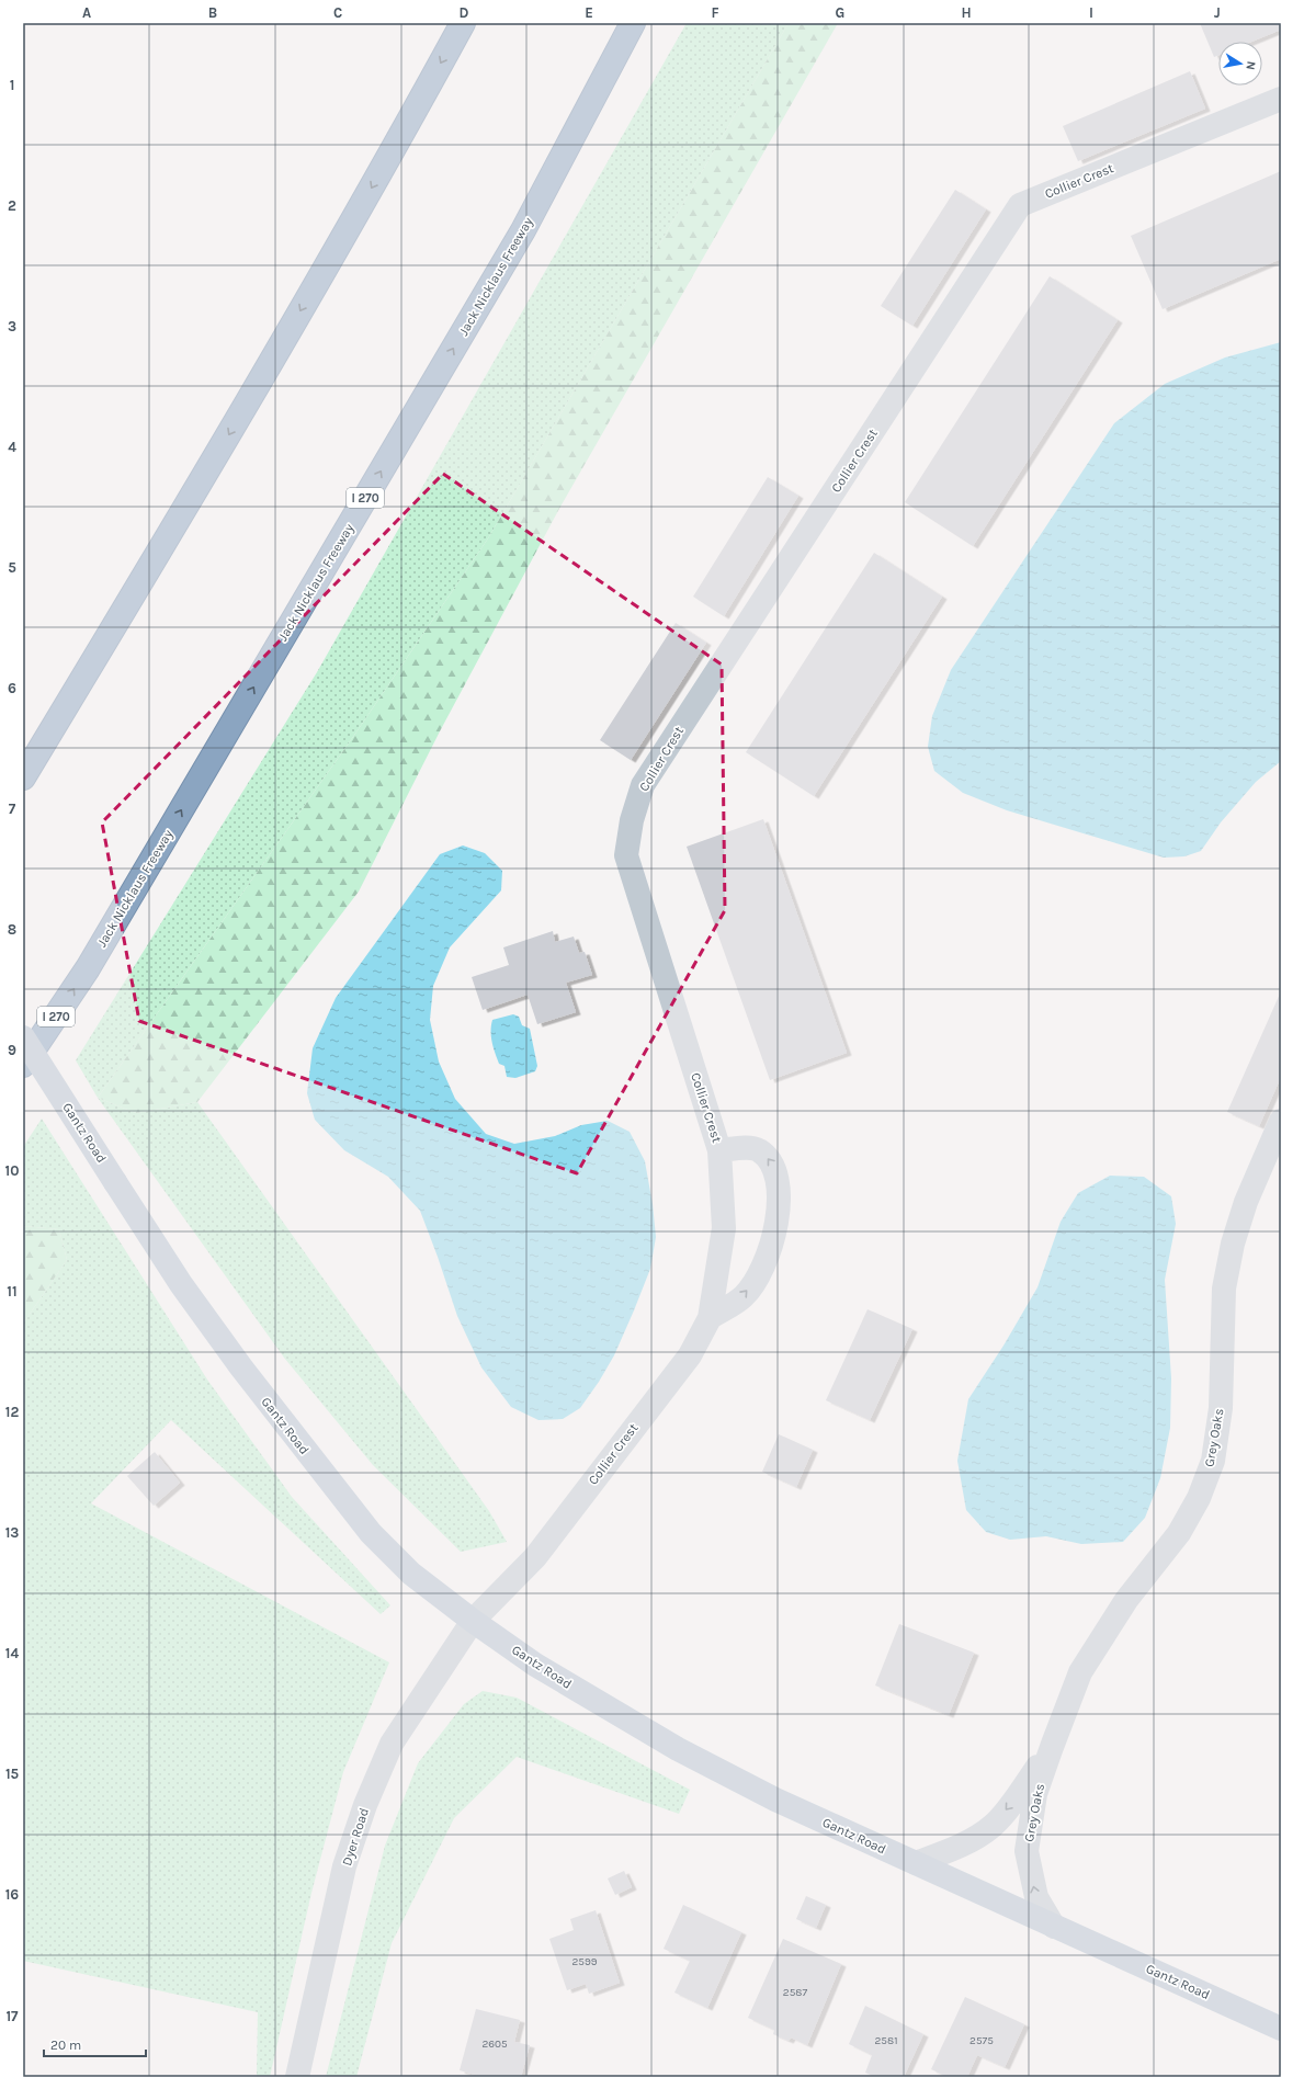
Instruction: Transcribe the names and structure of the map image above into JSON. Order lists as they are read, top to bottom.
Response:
{
  "streets": {
    "highway": ["Jack Nicklaus Freeway", "I 270"],
    "main road": ["Gantz Road"],
    "street": ["Collier Crest", "Grey Oaks", "Dyer Road"]
  },
  "crossings": [
    ["Collier Crest", "Gantz Road"],
    ["Collier Crest", "Dyer Road"],
    ["Gantz Road", "Grey Oaks"],
    ["Gantz Road", "Dyer Road"]
  ],
  "house_numbers": [
    "2599",
    "2587",
    "2581",
    "2575",
    "2605"
  ],
  "scale_bar": "20 m",
  "north": "right",
  "grid": {
    "columns": [
      "A",
      "B",
      "C",
      "D",
      "E",
      "F",
      "G",
      "H",
      "I",
      "J"
    ],
    "rows": [
      "1",
      "2",
      "3",
      "4",
      "5",
      "6",
      "7",
      "8",
      "9",
      "10",
      "11",
      "12",
      "13",
      "14",
      "15",
      "16",
      "17"
    ]
  }
}
